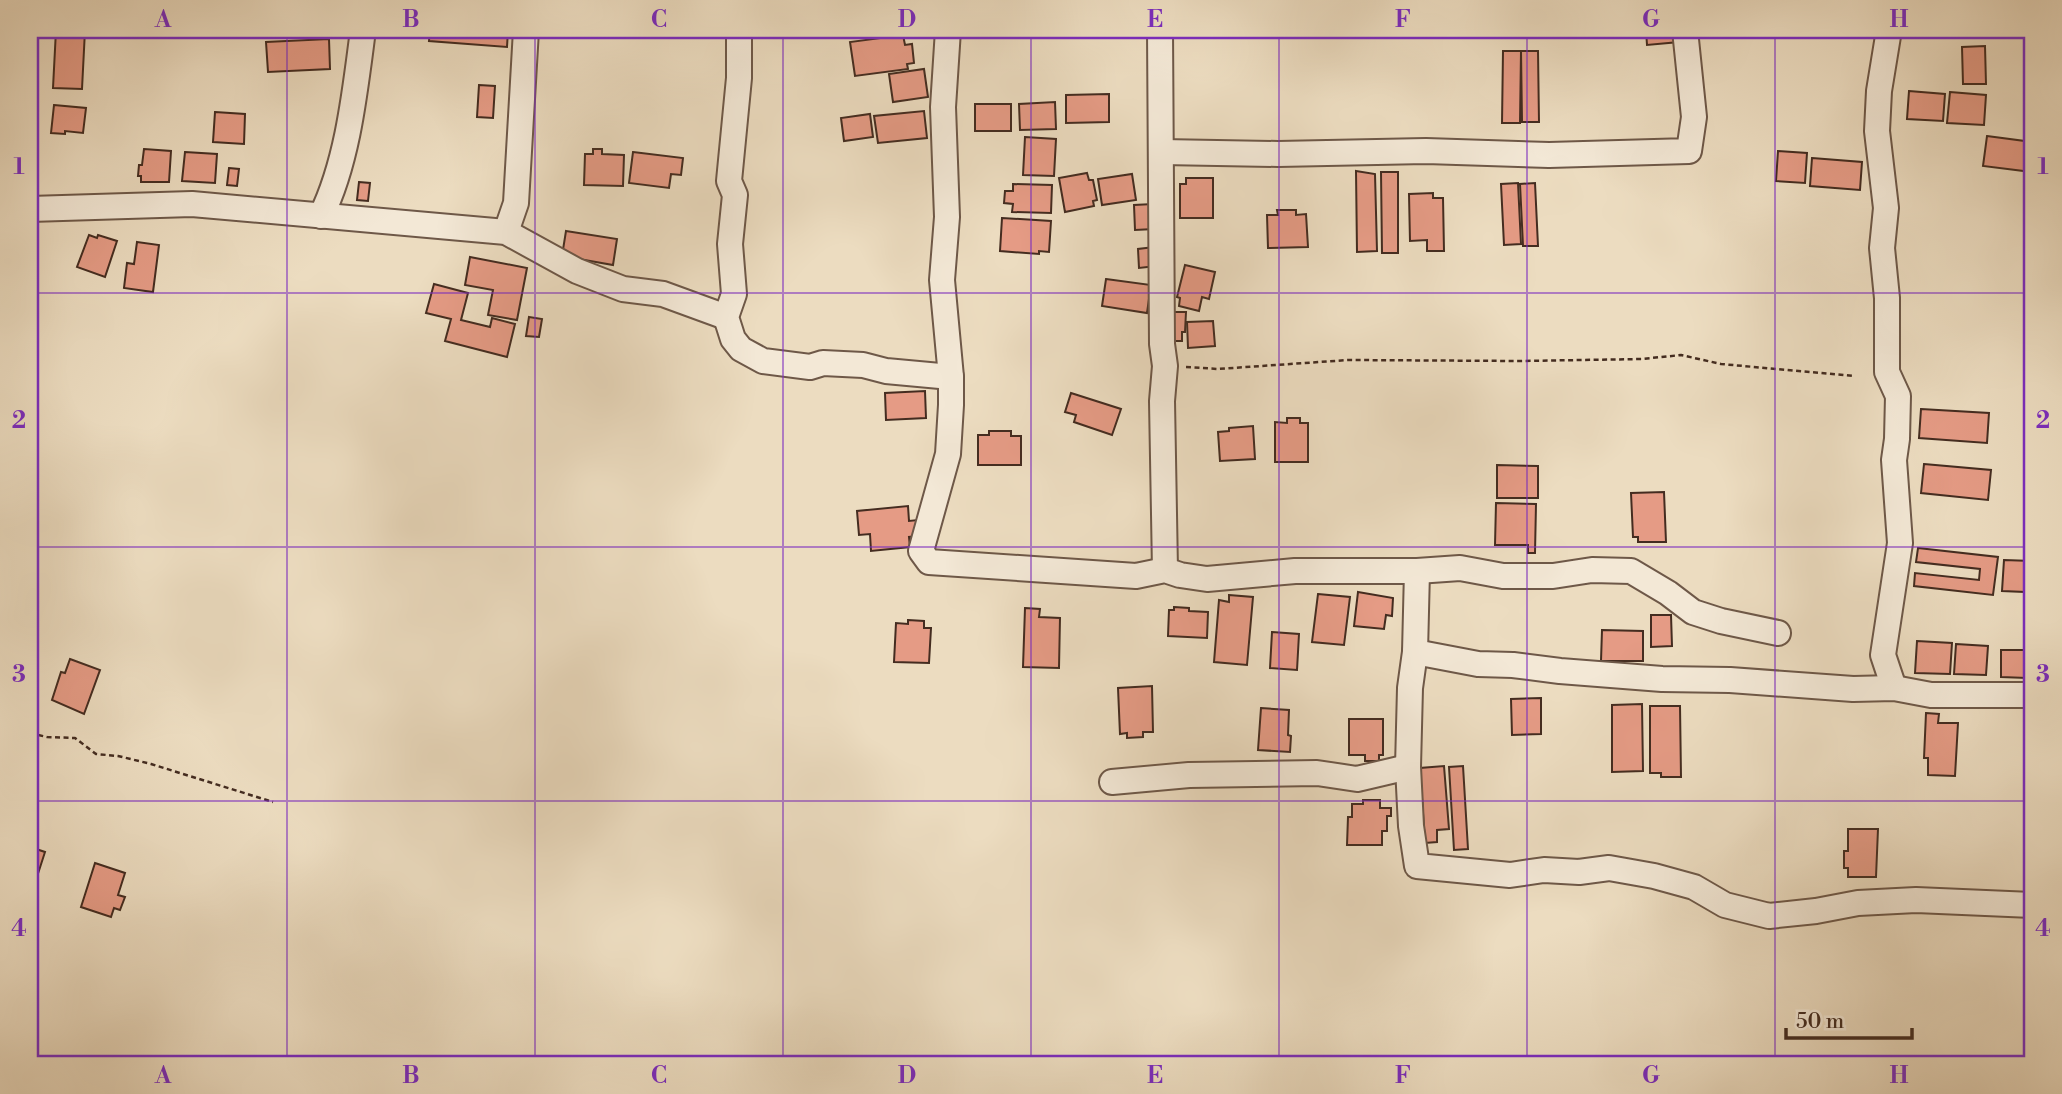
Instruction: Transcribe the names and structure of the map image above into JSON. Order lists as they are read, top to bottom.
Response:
{
  "scale_bar": "50 m",
  "grid": {
    "columns": [
      "A",
      "B",
      "C",
      "D",
      "E",
      "F",
      "G",
      "H"
    ],
    "rows": [
      "1",
      "2",
      "3",
      "4"
    ]
  }
}
